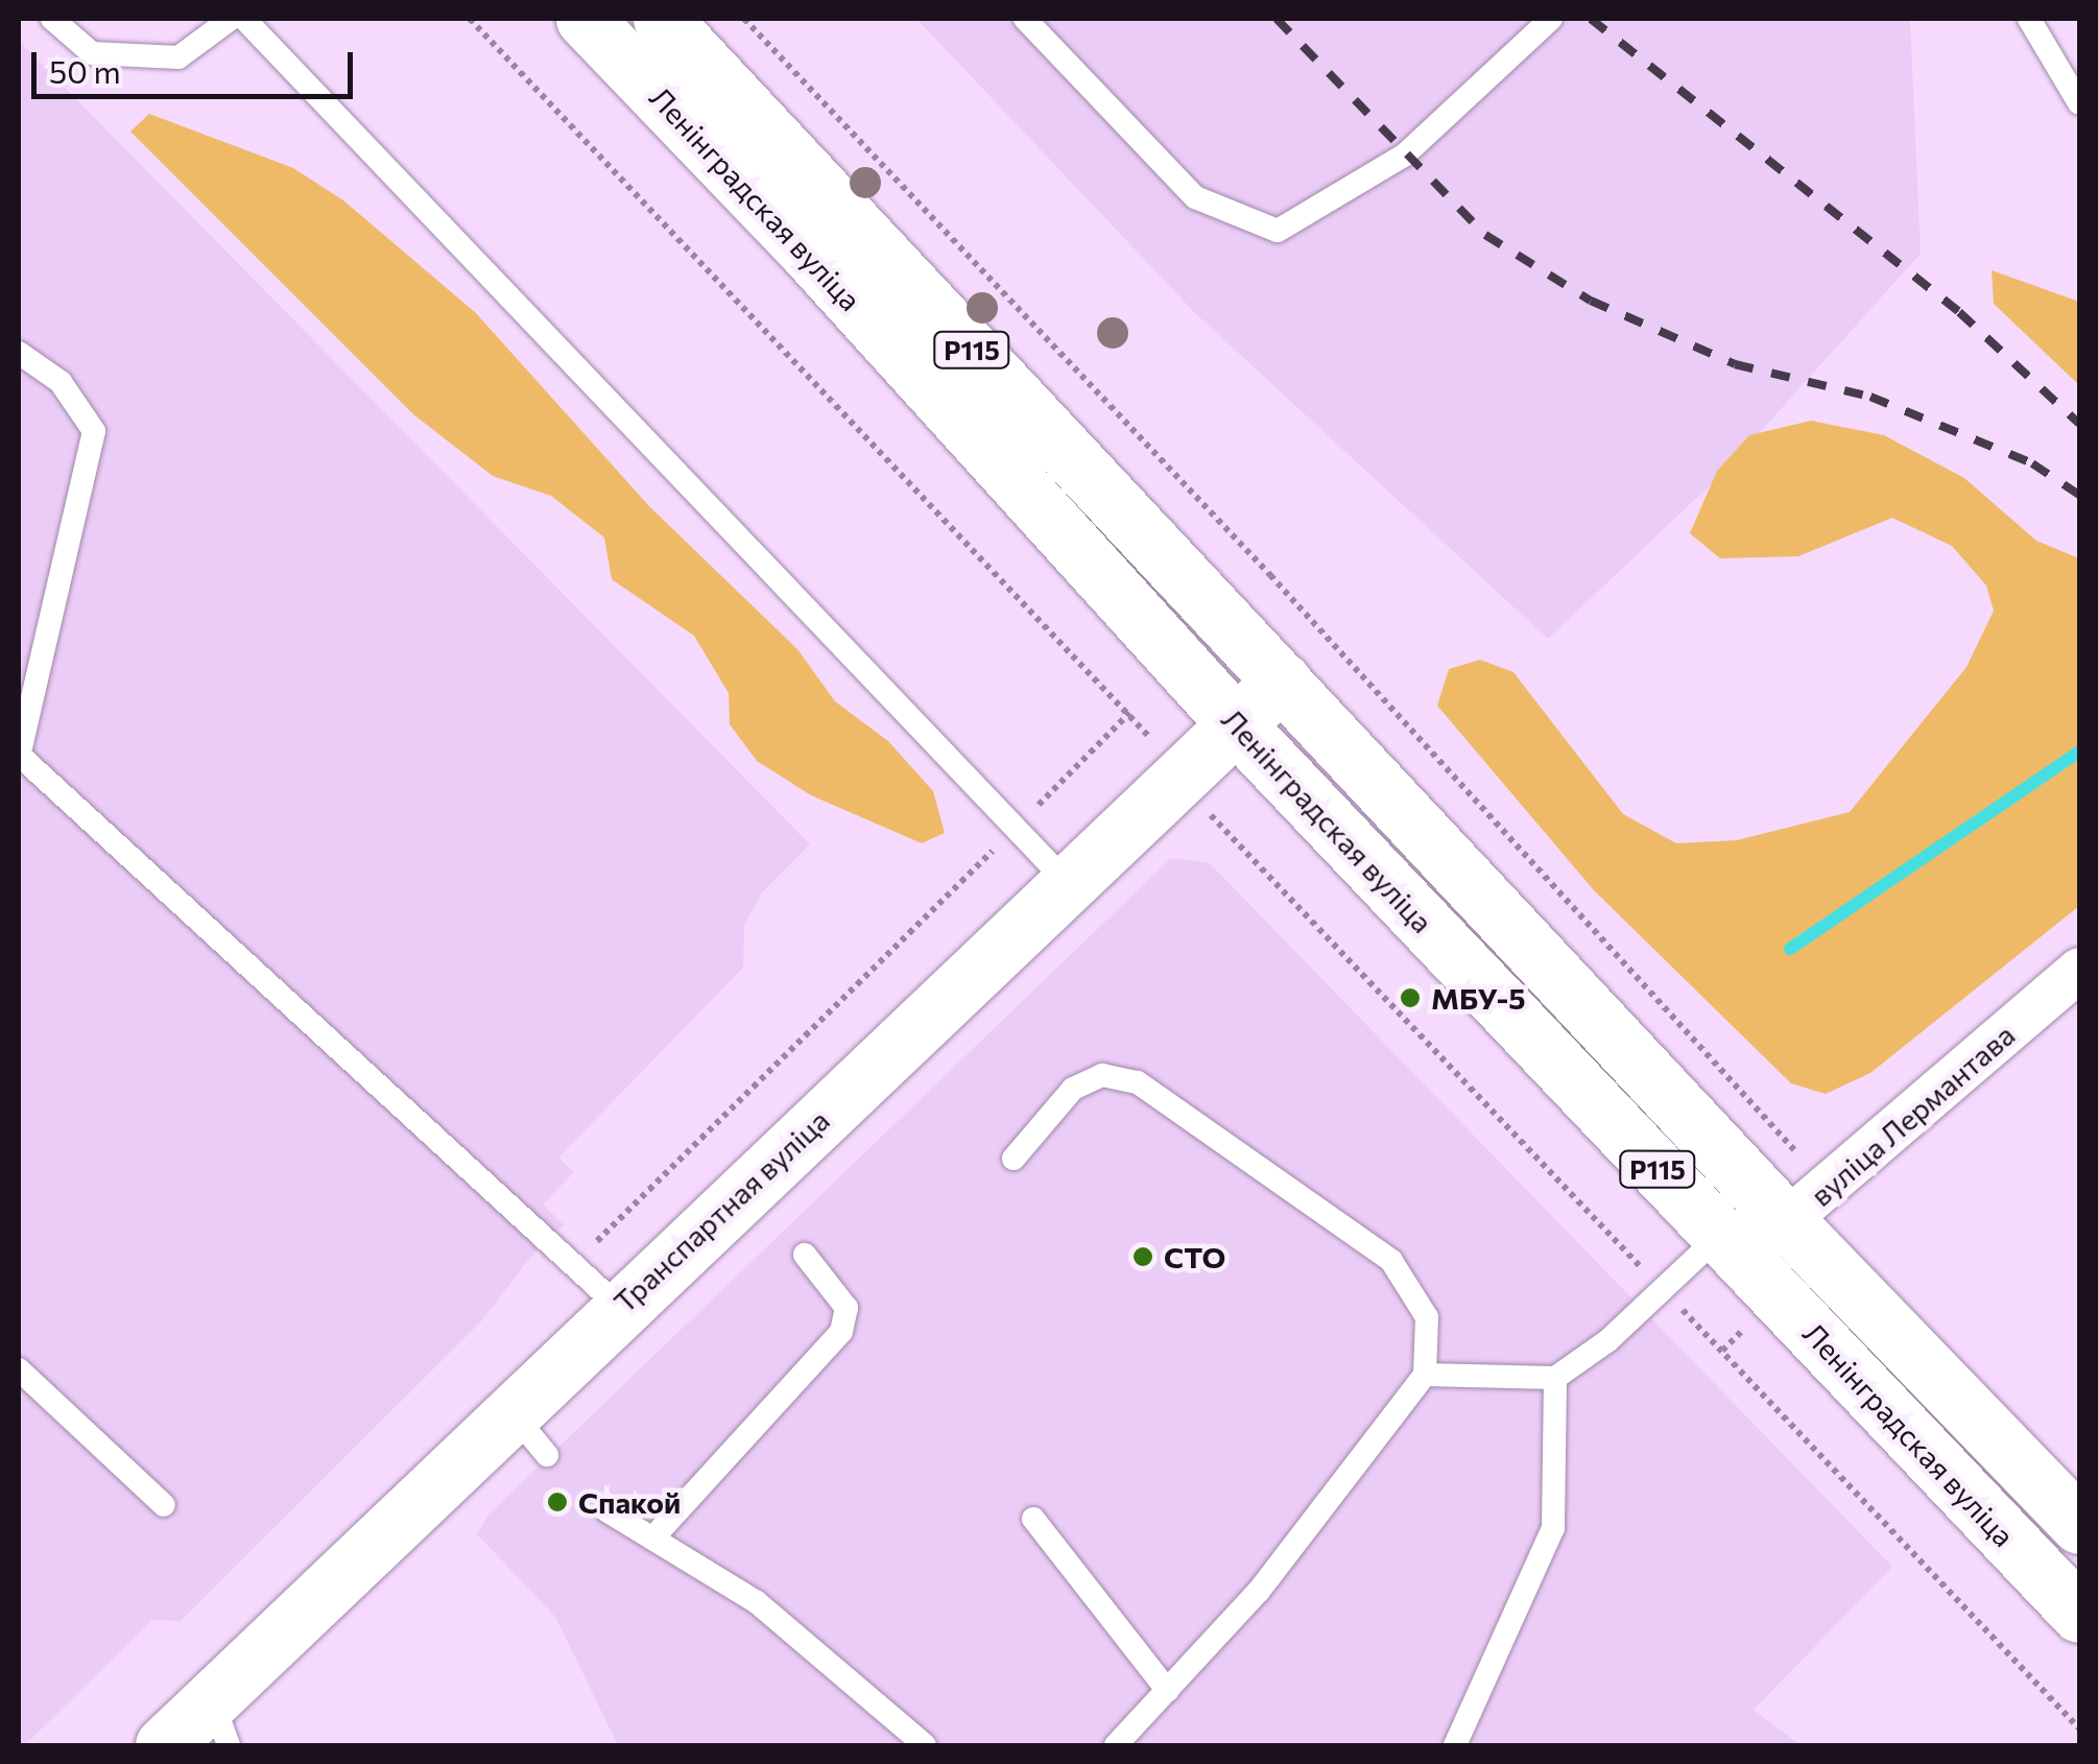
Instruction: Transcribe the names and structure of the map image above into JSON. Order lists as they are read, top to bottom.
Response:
{
  "streets": {
    "main road": ["Ленінградская вуліца", "Р115", "Транспартная вуліца"],
    "street": ["вуліца Лермантава"]
  },
  "crossings": [
    ["Ленінградская вуліца", "вуліца Лермантава"],
    ["Ленінградская вуліца", "Транспартная вуліца"]
  ],
  "places": ["МБУ-5", "СТО", "Спакой"],
  "scale_bar": "50 m"
}
